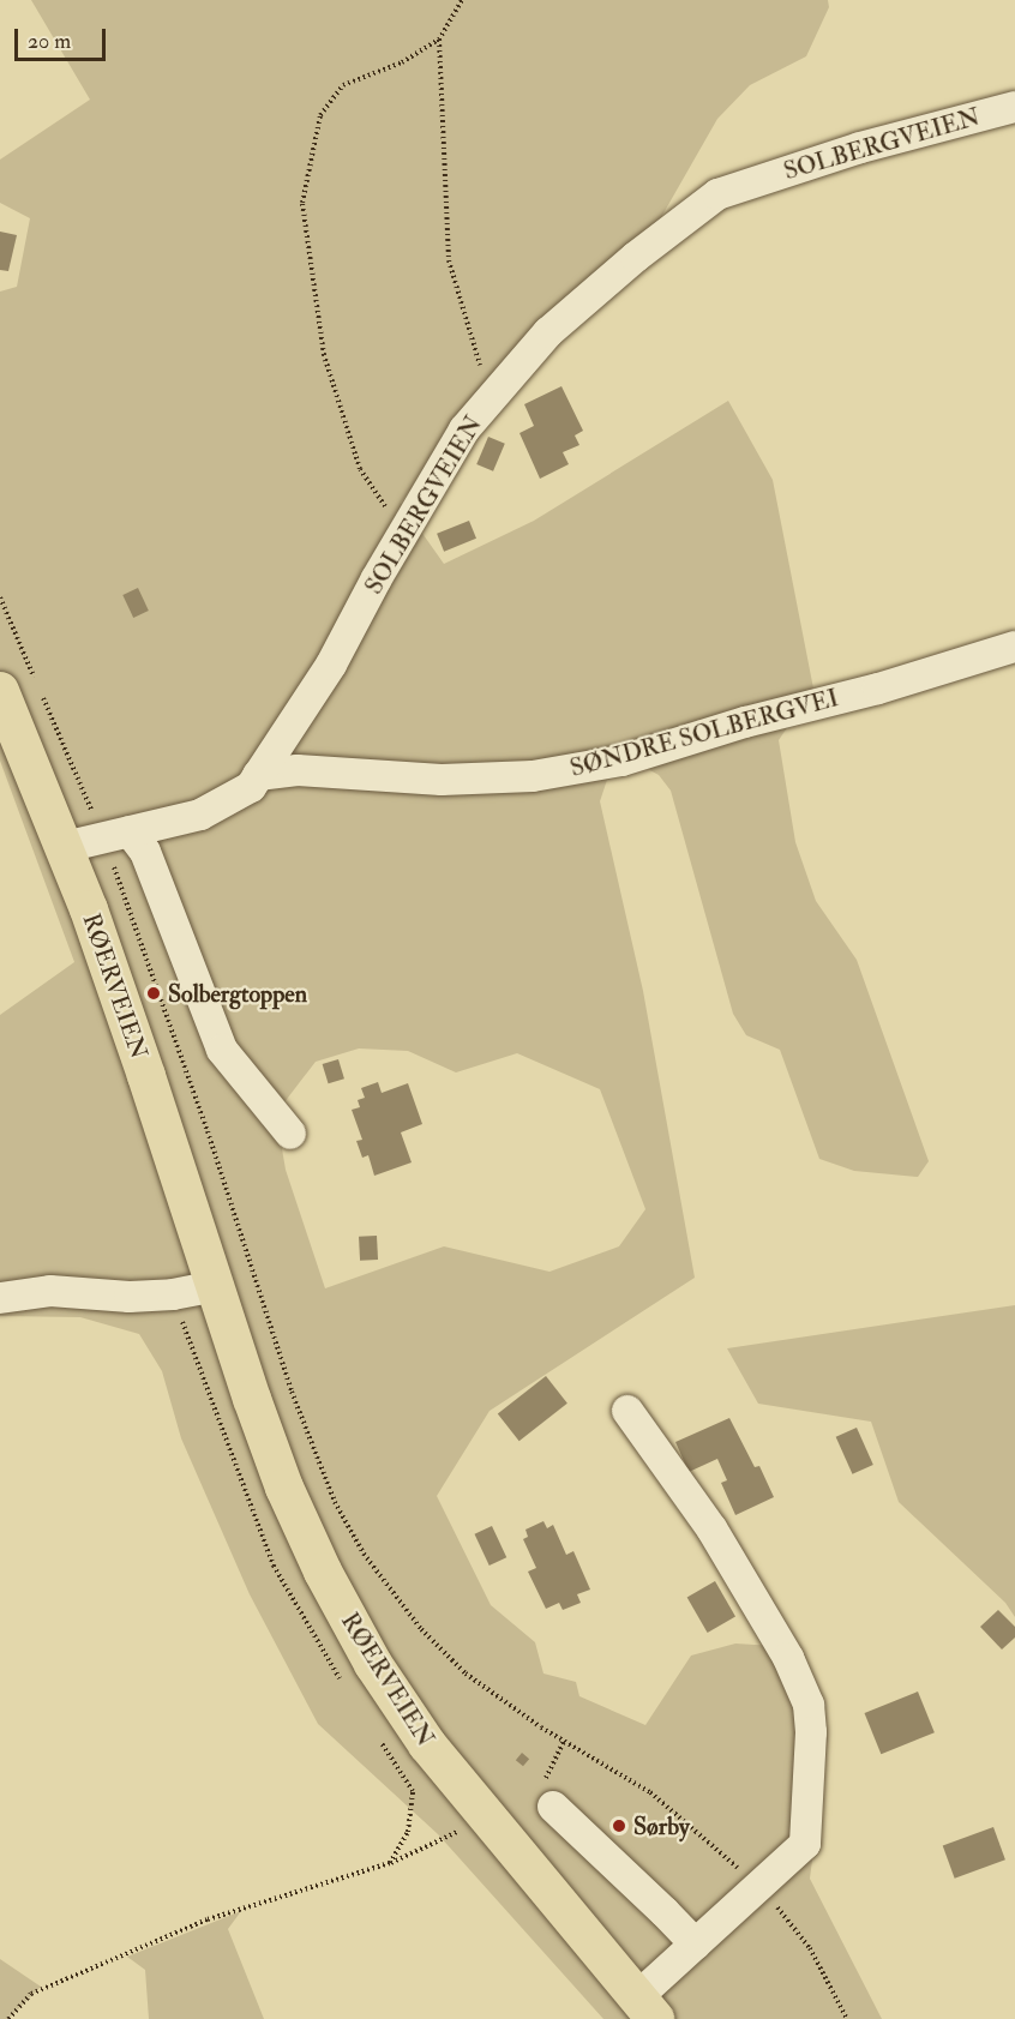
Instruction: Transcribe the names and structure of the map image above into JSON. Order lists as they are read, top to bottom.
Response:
{
  "streets": {
    "main road": ["RØERVEIEN"],
    "street": ["SOLBERGVEIEN", "SØNDRE SOLBERGVEI"]
  },
  "crossings": [
    ["SOLBERGVEIEN", "SØNDRE SOLBERGVEI"],
    ["SOLBERGVEIEN", "RØERVEIEN"]
  ],
  "places": ["Solbergtoppen", "Sørby"],
  "scale_bar": "20 m"
}
